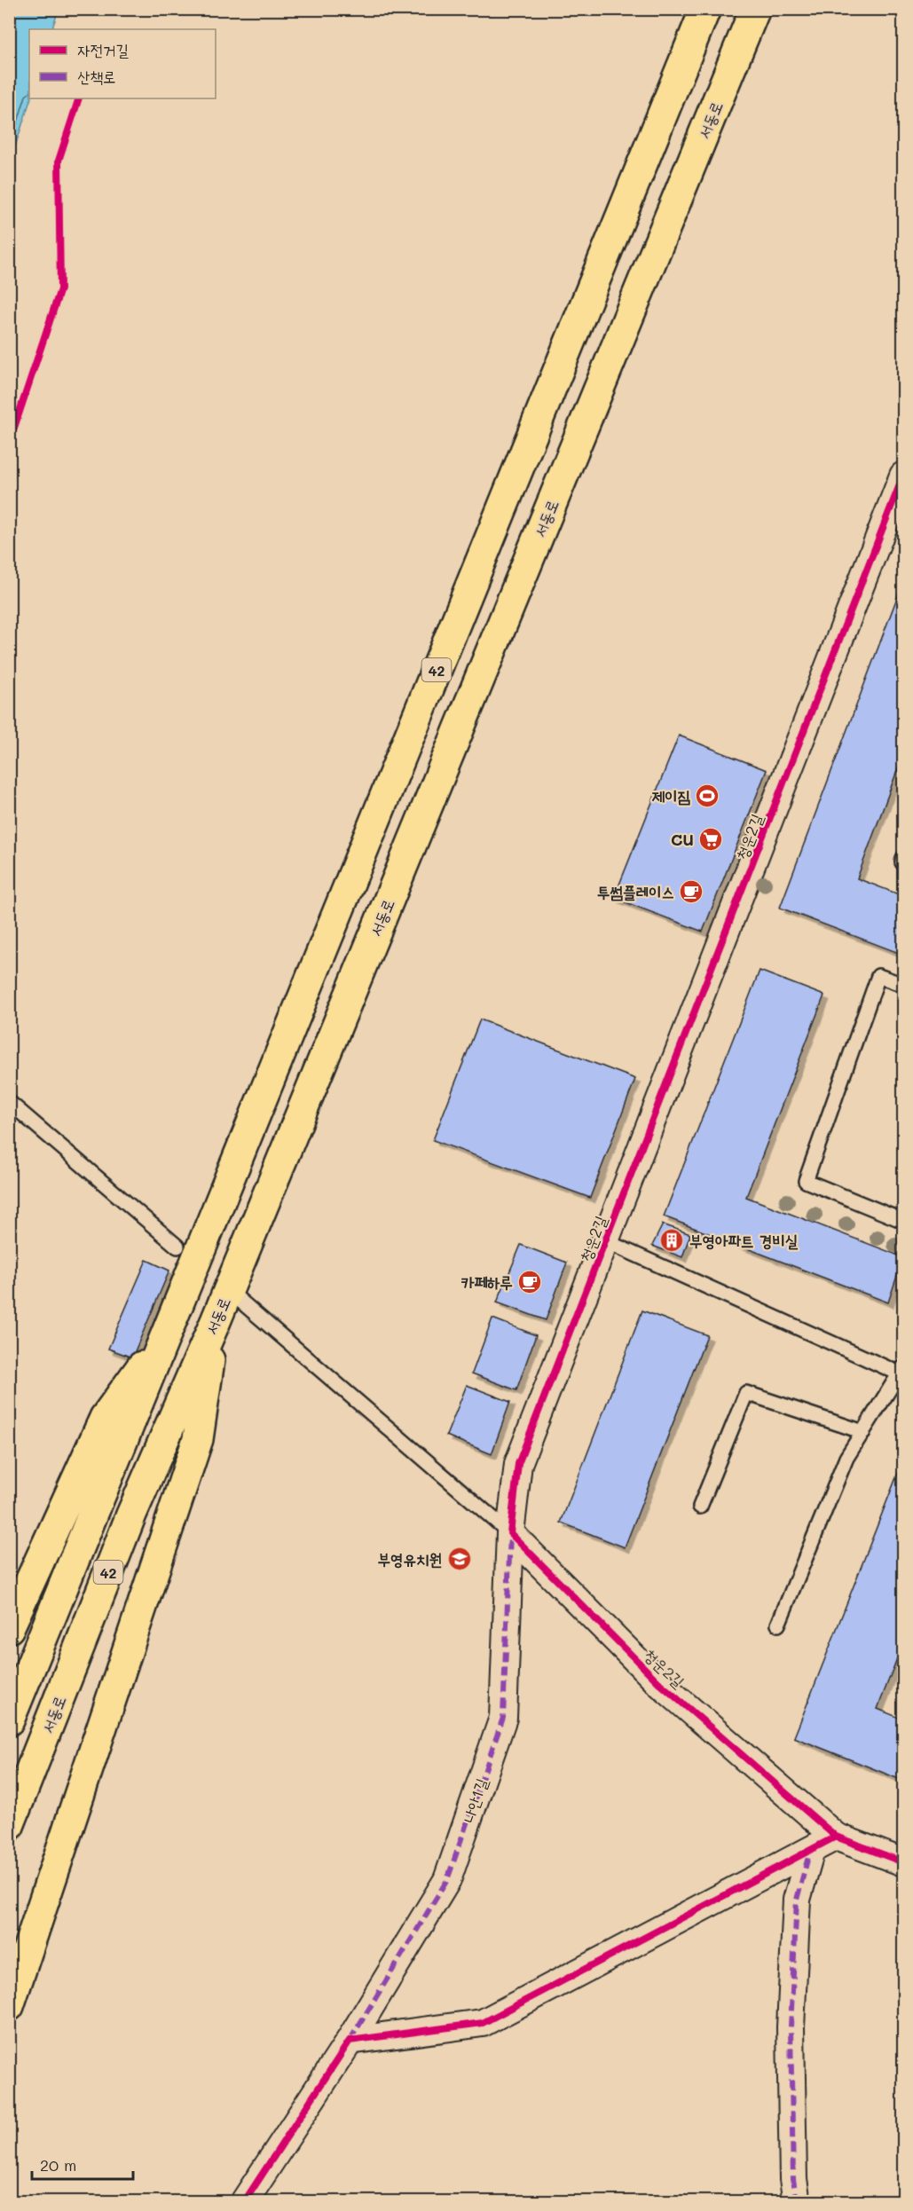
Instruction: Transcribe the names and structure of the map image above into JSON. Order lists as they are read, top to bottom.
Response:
{
  "streets": {
    "main road": ["서동로", "42"],
    "street": ["청운2길", "나안1길"]
  },
  "crossings": [
    ["청운2길", "나안1길"]
  ],
  "places": {
    "sports": ["제이짐"],
    "supermarket": ["CU"],
    "cafe": ["투썸플레이스", "카페하루"],
    "building": ["부영아파트 경비실"],
    "school or university": ["부영유치원"]
  },
  "legend": ["자전거길", "산책로"],
  "scale_bar": "20 m"
}
